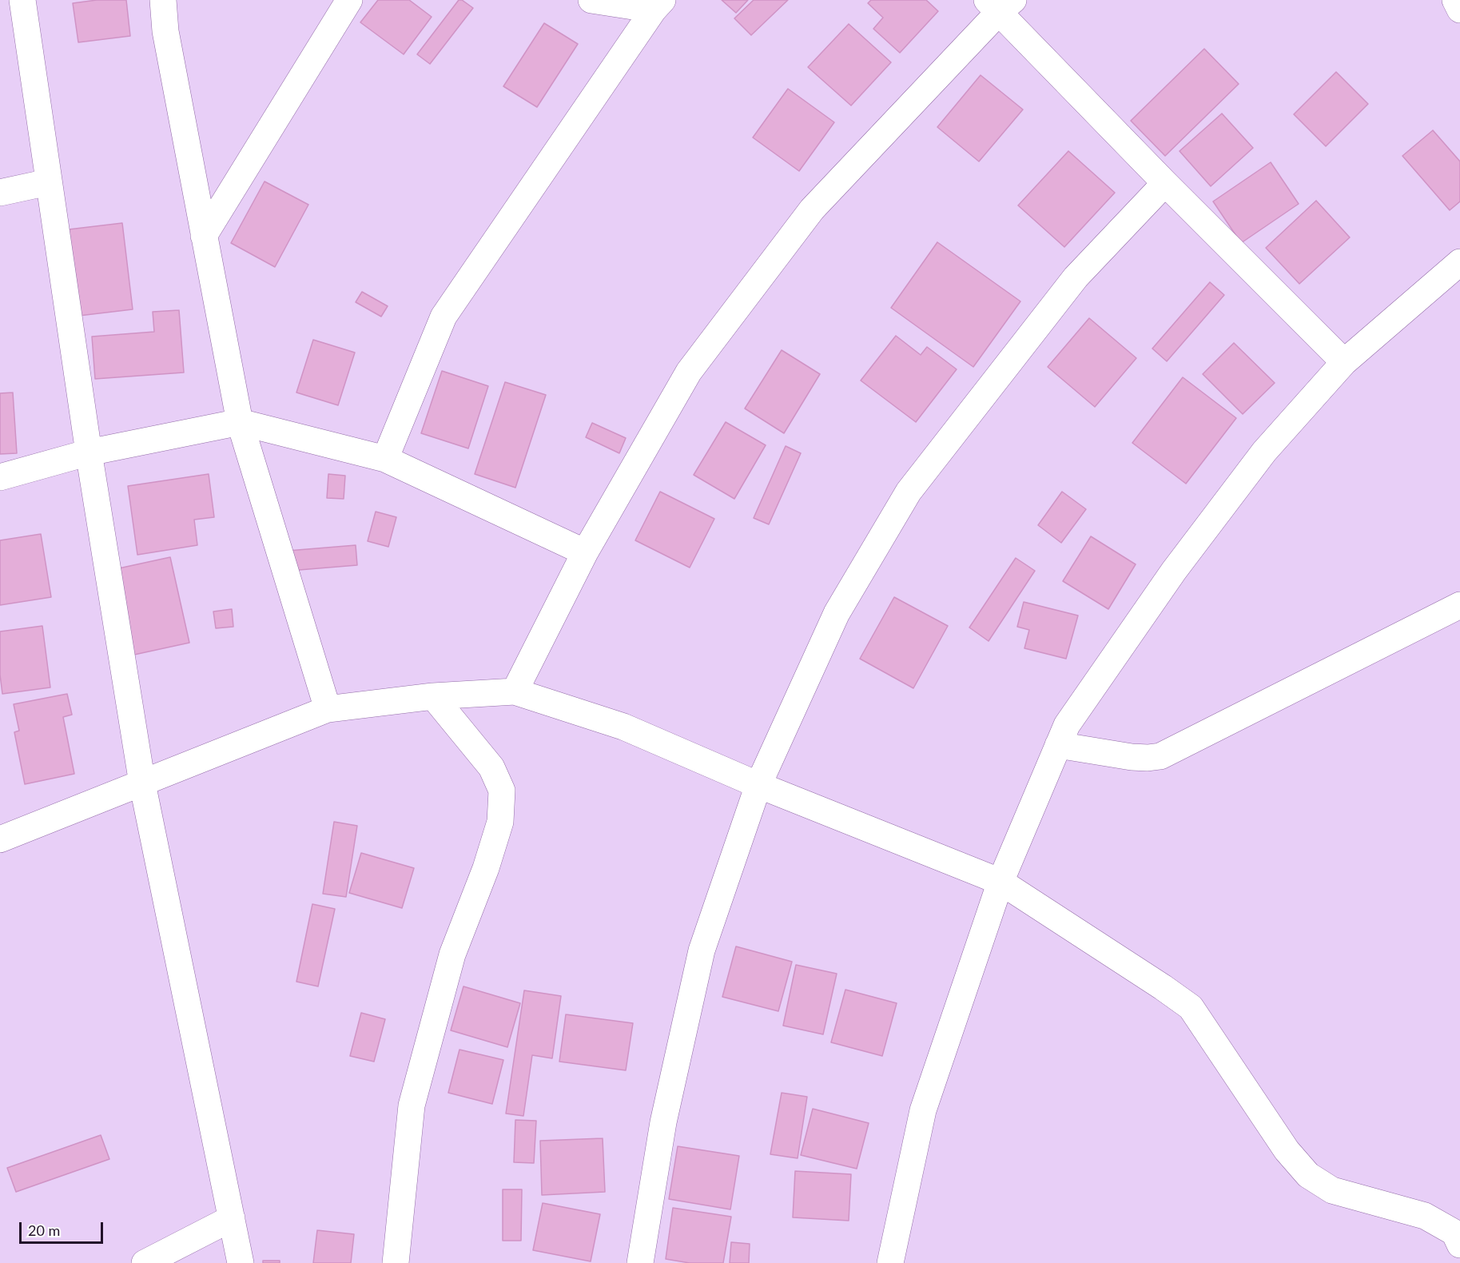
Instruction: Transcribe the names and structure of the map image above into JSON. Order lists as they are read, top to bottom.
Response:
{
  "scale_bar": "20 m"
}
